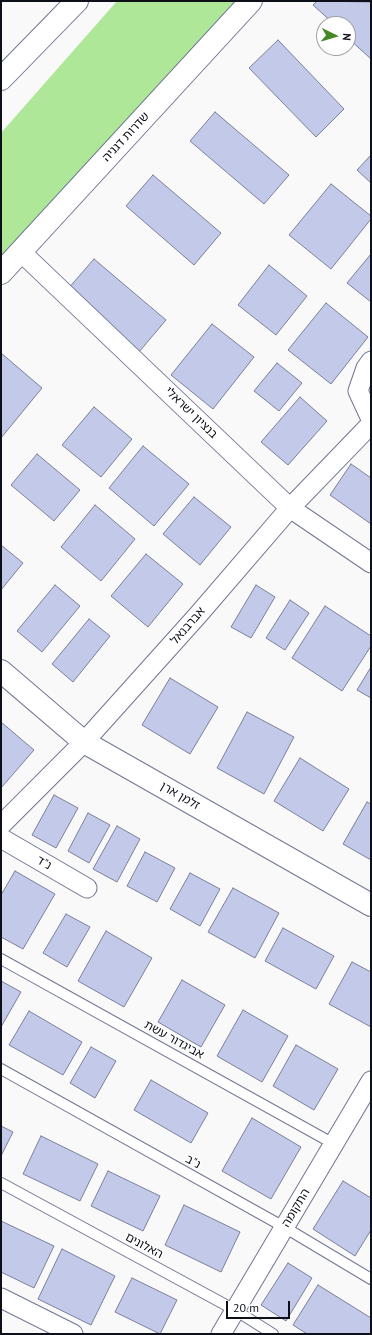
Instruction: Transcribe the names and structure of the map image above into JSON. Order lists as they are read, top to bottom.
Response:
{
  "streets": {
    "street": [
      "שדרות דגניה",
      "בנציון ישראלי",
      "אברבנאל",
      "זלמן ארן",
      "נ\"ד",
      "התקומה"
    ],
    "lane": ["אביגדור עשת", "נ\"ב", "האלונים"]
  },
  "crossings": [
    ["שדרות דגניה", "בנציון ישראלי"],
    ["בנציון ישראלי", "אברבנאל"],
    ["אברבנאל", "זלמן ארן"],
    ["אביגדור עשת", "התקומה"],
    ["נ\"ב", "התקומה"],
    ["התקומה", "האלונים"]
  ],
  "scale_bar": "20 m",
  "north": "right"
}
